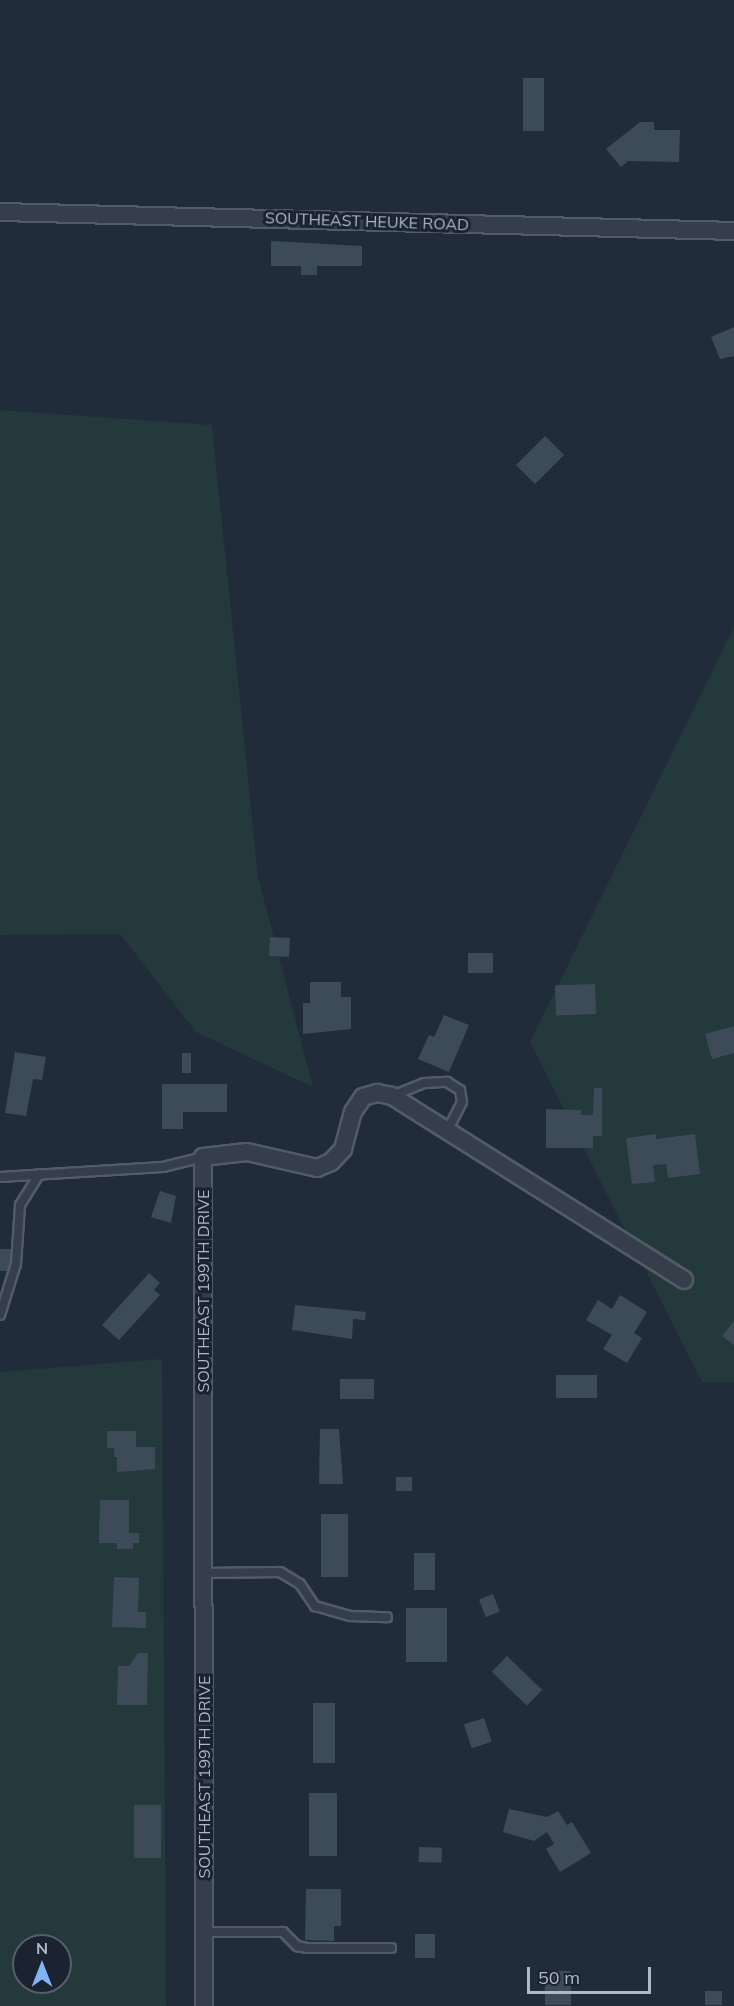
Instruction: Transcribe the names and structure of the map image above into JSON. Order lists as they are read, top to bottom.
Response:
{
  "streets": {
    "street": ["SOUTHEAST HEUKE ROAD", "SOUTHEAST 199TH DRIVE"]
  },
  "scale_bar": "50 m",
  "north": "top"
}
